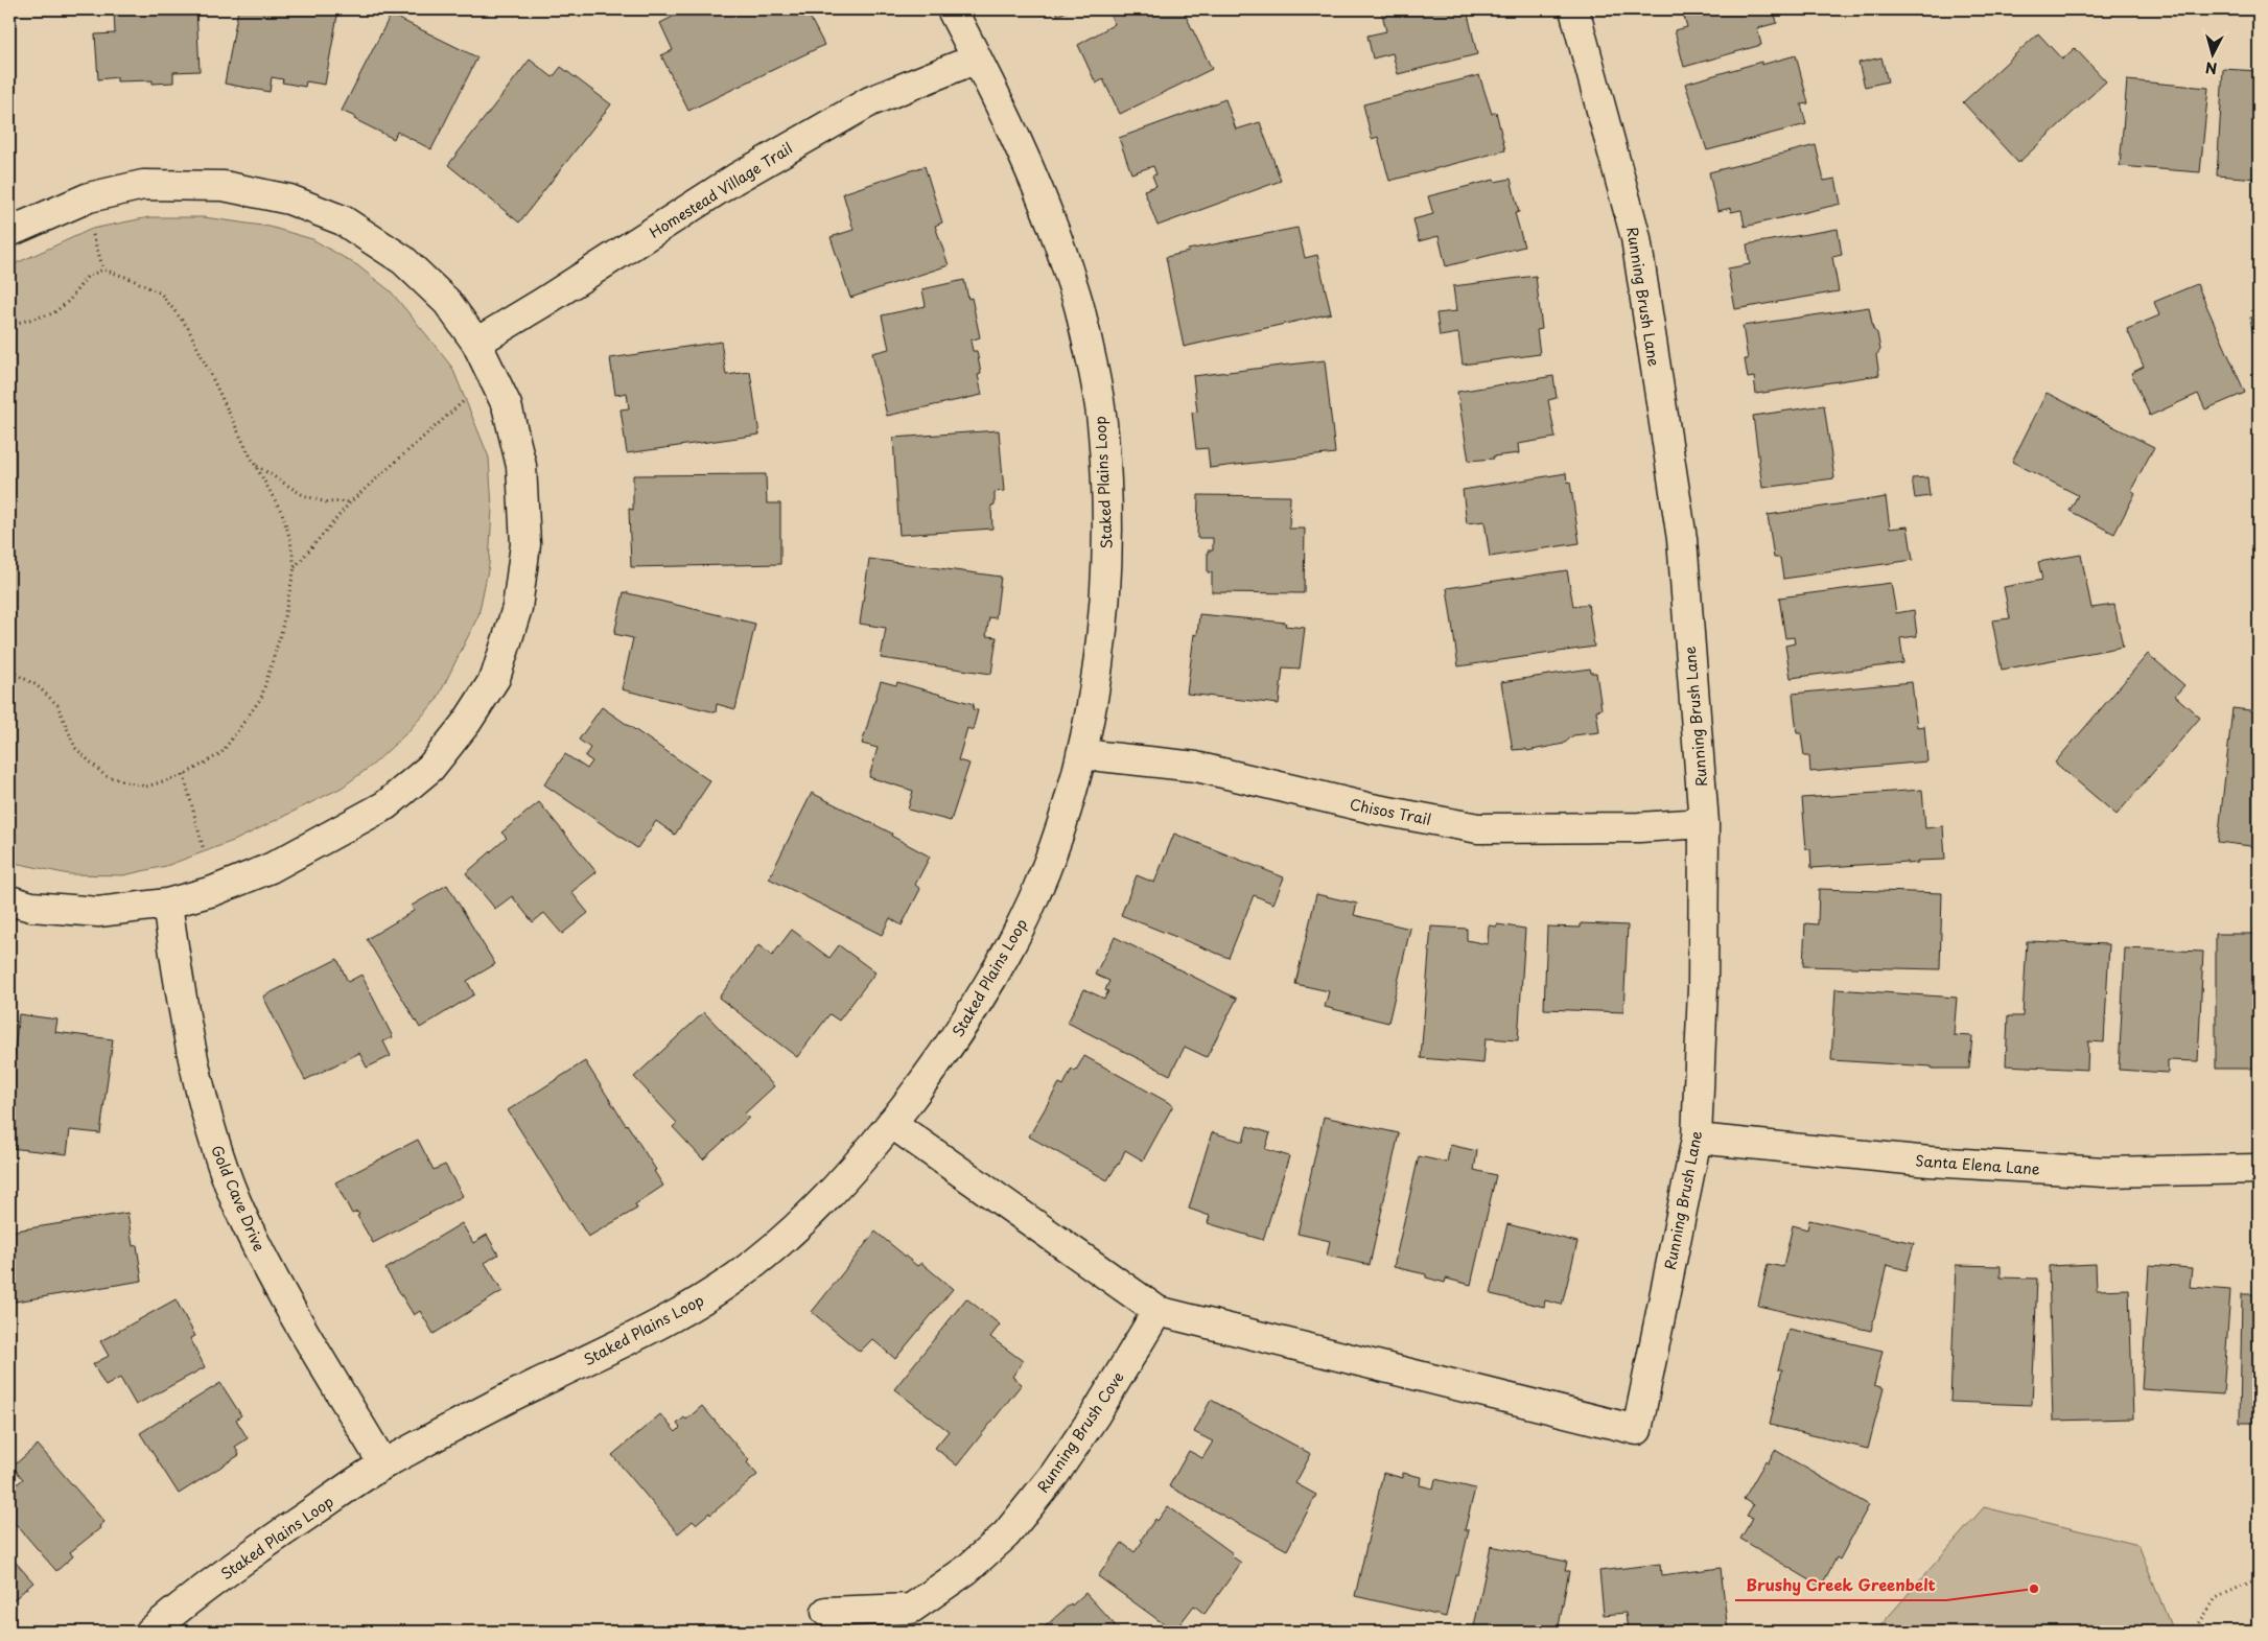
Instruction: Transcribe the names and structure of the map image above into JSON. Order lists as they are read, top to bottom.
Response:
{
  "streets": {
    "street": [
      "Homestead Village Trail",
      "Running Brush Lane",
      "Staked Plains Loop",
      "Chisos Trail",
      "Santa Elena Lane",
      "Gold Cave Drive",
      "Running Brush Cove"
    ]
  },
  "crossings": [
    ["Homestead Village Trail", "Staked Plains Loop"],
    ["Running Brush Lane", "Chisos Trail"],
    ["Running Brush Lane", "Santa Elena Lane"],
    ["Running Brush Lane", "Running Brush Cove"],
    ["Staked Plains Loop", "Chisos Trail"],
    ["Staked Plains Loop", "Gold Cave Drive"]
  ],
  "places": ["Brushy Creek Greenbelt"],
  "north": "bottom"
}
